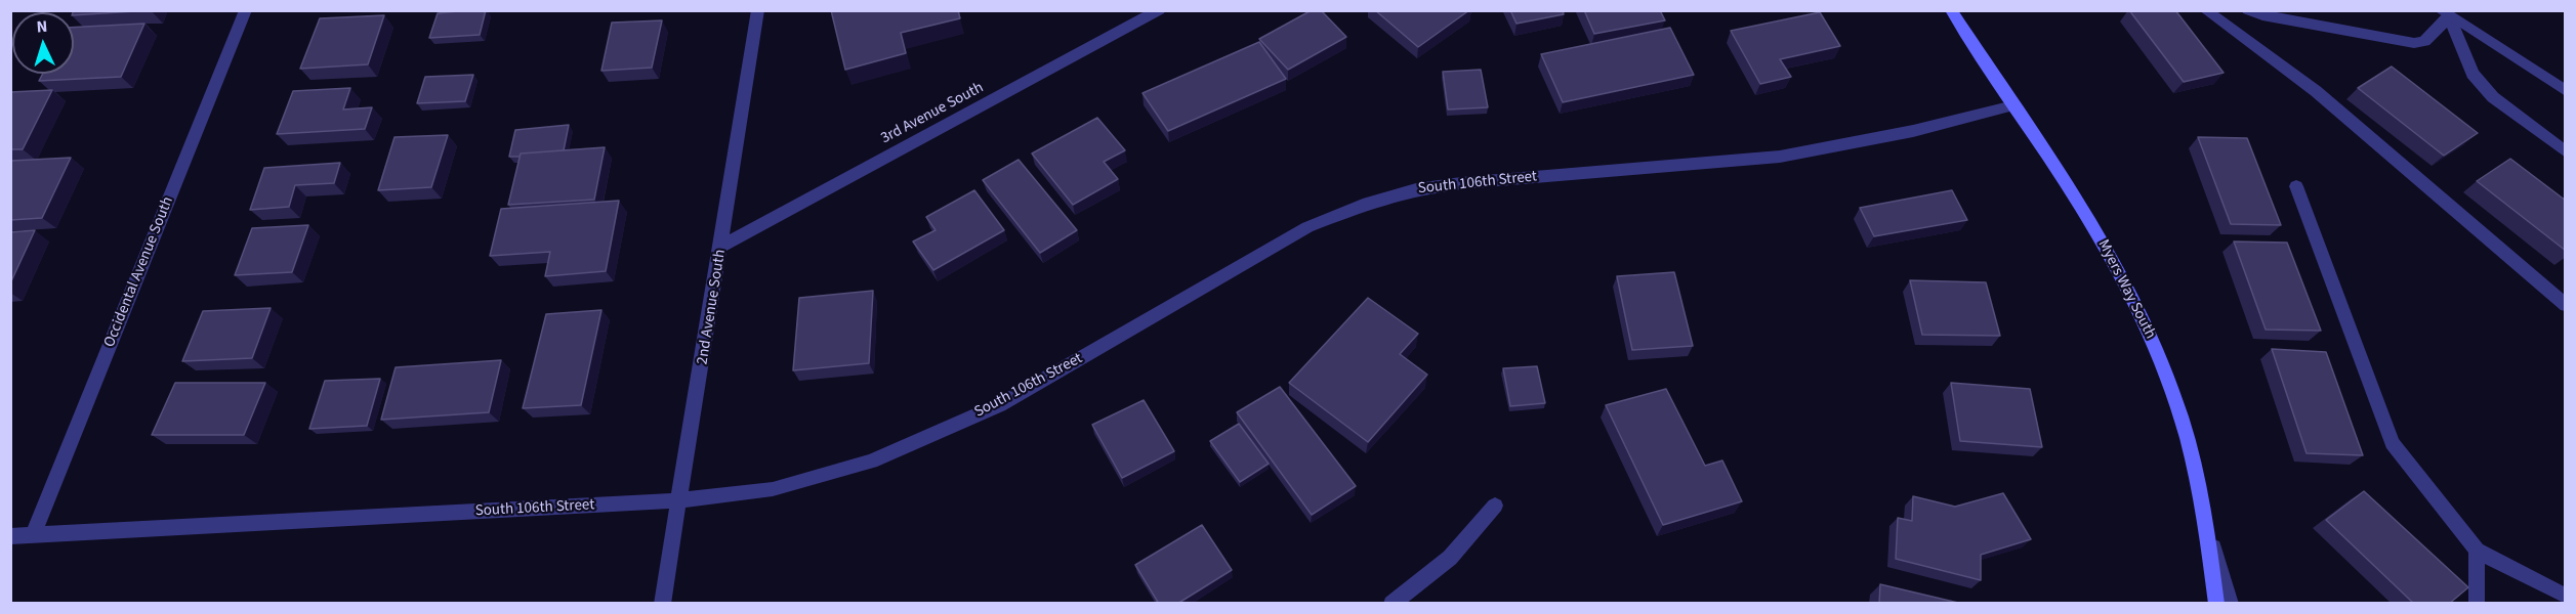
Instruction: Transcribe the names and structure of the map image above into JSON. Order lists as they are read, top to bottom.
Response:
{
  "streets": {
    "main road": ["Myers Way South"],
    "street": [
      "3rd Avenue South",
      "South 106th Street",
      "Occidental Avenue South",
      "2nd Avenue South"
    ]
  },
  "crossings": [
    ["3rd Avenue South", "2nd Avenue South"],
    ["South 106th Street", "Occidental Avenue South"],
    ["South 106th Street", "Myers Way South"],
    ["South 106th Street", "2nd Avenue South"]
  ],
  "north": "top"
}
